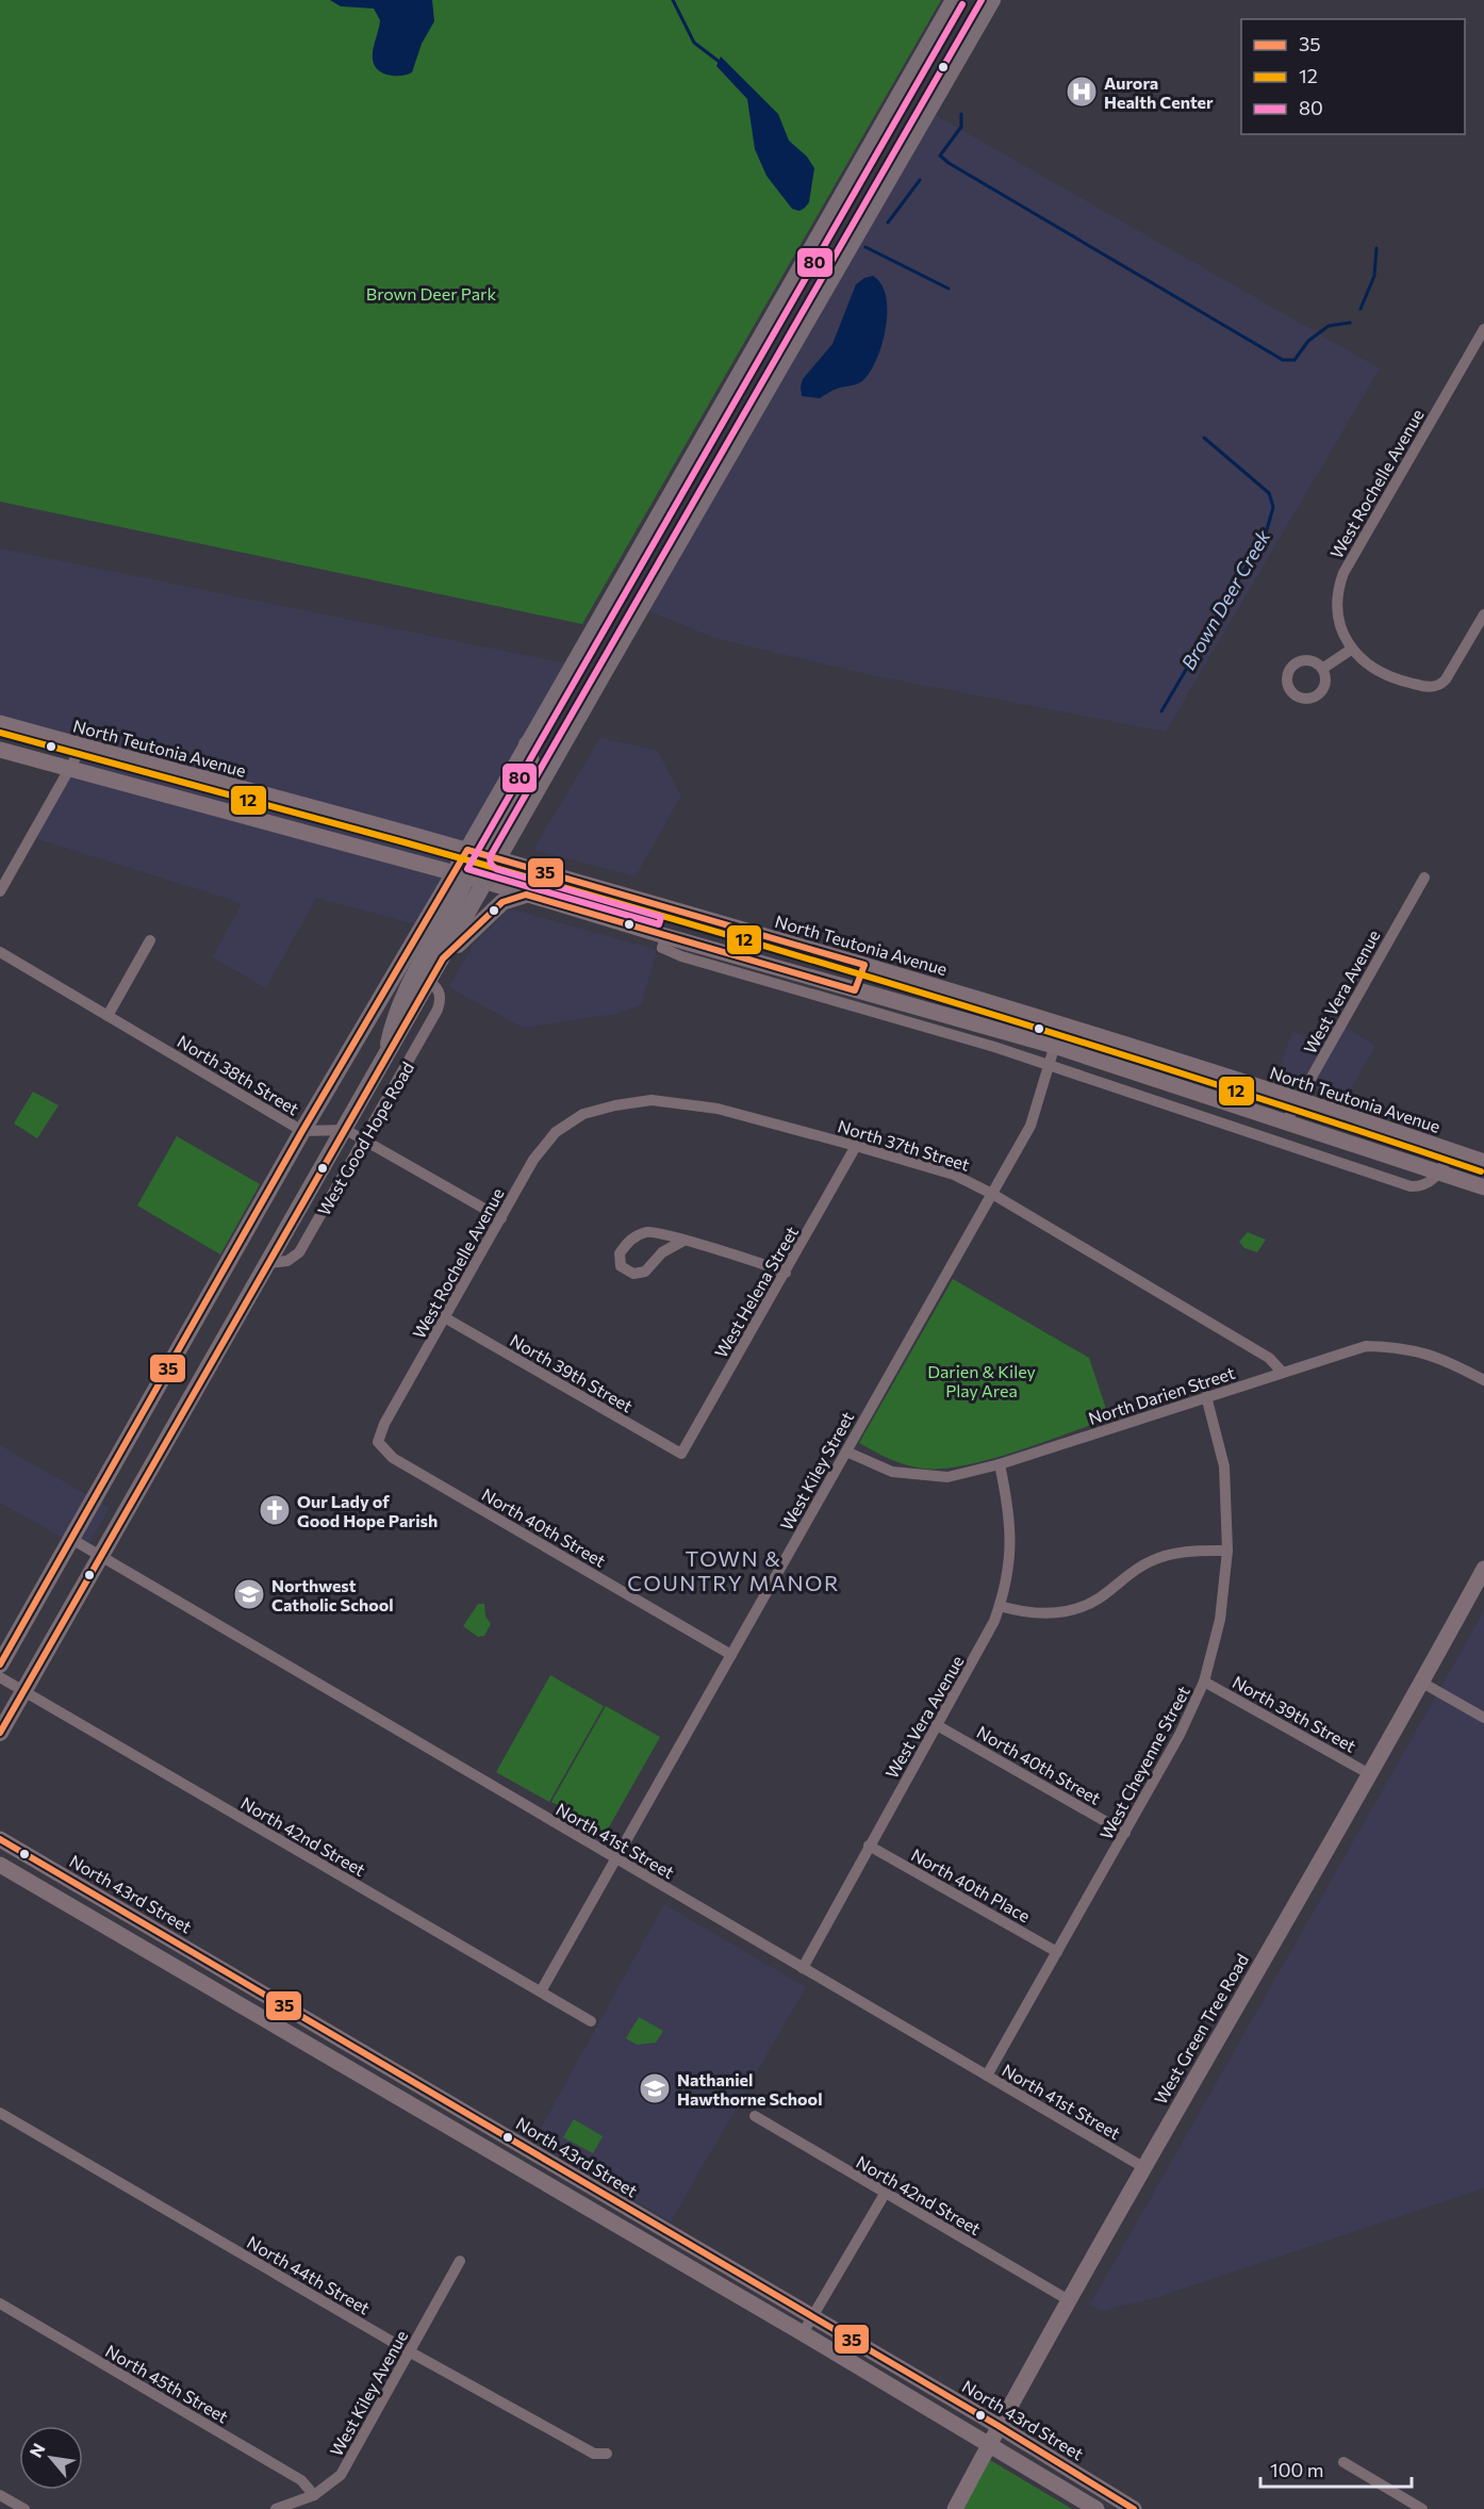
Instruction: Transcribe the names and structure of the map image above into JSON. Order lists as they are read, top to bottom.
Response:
{
  "streets": {
    "main road": [
      "North Teutonia Avenue",
      "West Good Hope Road",
      "North 43rd Street",
      "West Green Tree Road"
    ],
    "street": [
      "West Rochelle Avenue",
      "West Vera Avenue",
      "North 38th Street",
      "North 37th Street",
      "West Helena Street",
      "North 39th Street",
      "North Darien Street",
      "West Kiley Street",
      "North 40th Street",
      "West Cheyenne Street",
      "North 42nd Street",
      "North 41st Street",
      "North 40th Place",
      "North 44th Street",
      "North 45th Street",
      "West Kiley Avenue"
    ]
  },
  "crossings": [
    ["West Rochelle Avenue", "North 37th Street"],
    ["West Rochelle Avenue", "North 39th Street"],
    ["West Rochelle Avenue", "North 40th Street"],
    ["North Teutonia Avenue", "West Vera Avenue"],
    ["North Teutonia Avenue", "West Kiley Street"],
    ["West Vera Avenue", "North Darien Street"],
    ["West Vera Avenue", "North 40th Street"],
    ["West Vera Avenue", "North 41st Street"],
    ["West Vera Avenue", "North 40th Place"],
    ["North 38th Street", "West Good Hope Road"],
    ["West Good Hope Road", "North 42nd Street"],
    ["West Good Hope Road", "North 41st Street"],
    ["North 37th Street", "West Helena Street"],
    ["North 37th Street", "North Darien Street"],
    ["North 37th Street", "West Kiley Street"],
    ["West Helena Street", "North 39th Street"],
    ["North 39th Street", "West Cheyenne Street"],
    ["North 39th Street", "West Green Tree Road"],
    ["North Darien Street", "West Kiley Street"],
    ["North Darien Street", "West Cheyenne Street"],
    ["West Kiley Street", "North 40th Street"],
    ["West Kiley Street", "North 42nd Street"],
    ["West Kiley Street", "North 41st Street"],
    ["North 40th Street", "West Cheyenne Street"],
    ["West Cheyenne Street", "North 41st Street"],
    ["West Cheyenne Street", "North 40th Place"],
    ["North 42nd Street", "West Green Tree Road"],
    ["North 41st Street", "West Green Tree Road"],
    ["North 43rd Street", "West Green Tree Road"],
    ["North 44th Street", "West Kiley Avenue"],
    ["North 45th Street", "West Kiley Avenue"]
  ],
  "districts": ["TOWN & COUNTRY MANOR"],
  "water": ["Brown Deer Creek"],
  "parks": ["Brown Deer Park", "Darien & Kiley Play Area"],
  "places": {
    "hospital": ["Aurora Health Center"],
    "church": ["Our Lady of Good Hope Parish"],
    "school or university": ["Northwest Catholic School", "Nathaniel Hawthorne School"]
  },
  "lines": ["transit line 80", "transit line 12", "transit line 35"],
  "legend": ["35", "12", "80"],
  "scale_bar": "100 m",
  "north": "top left"
}
